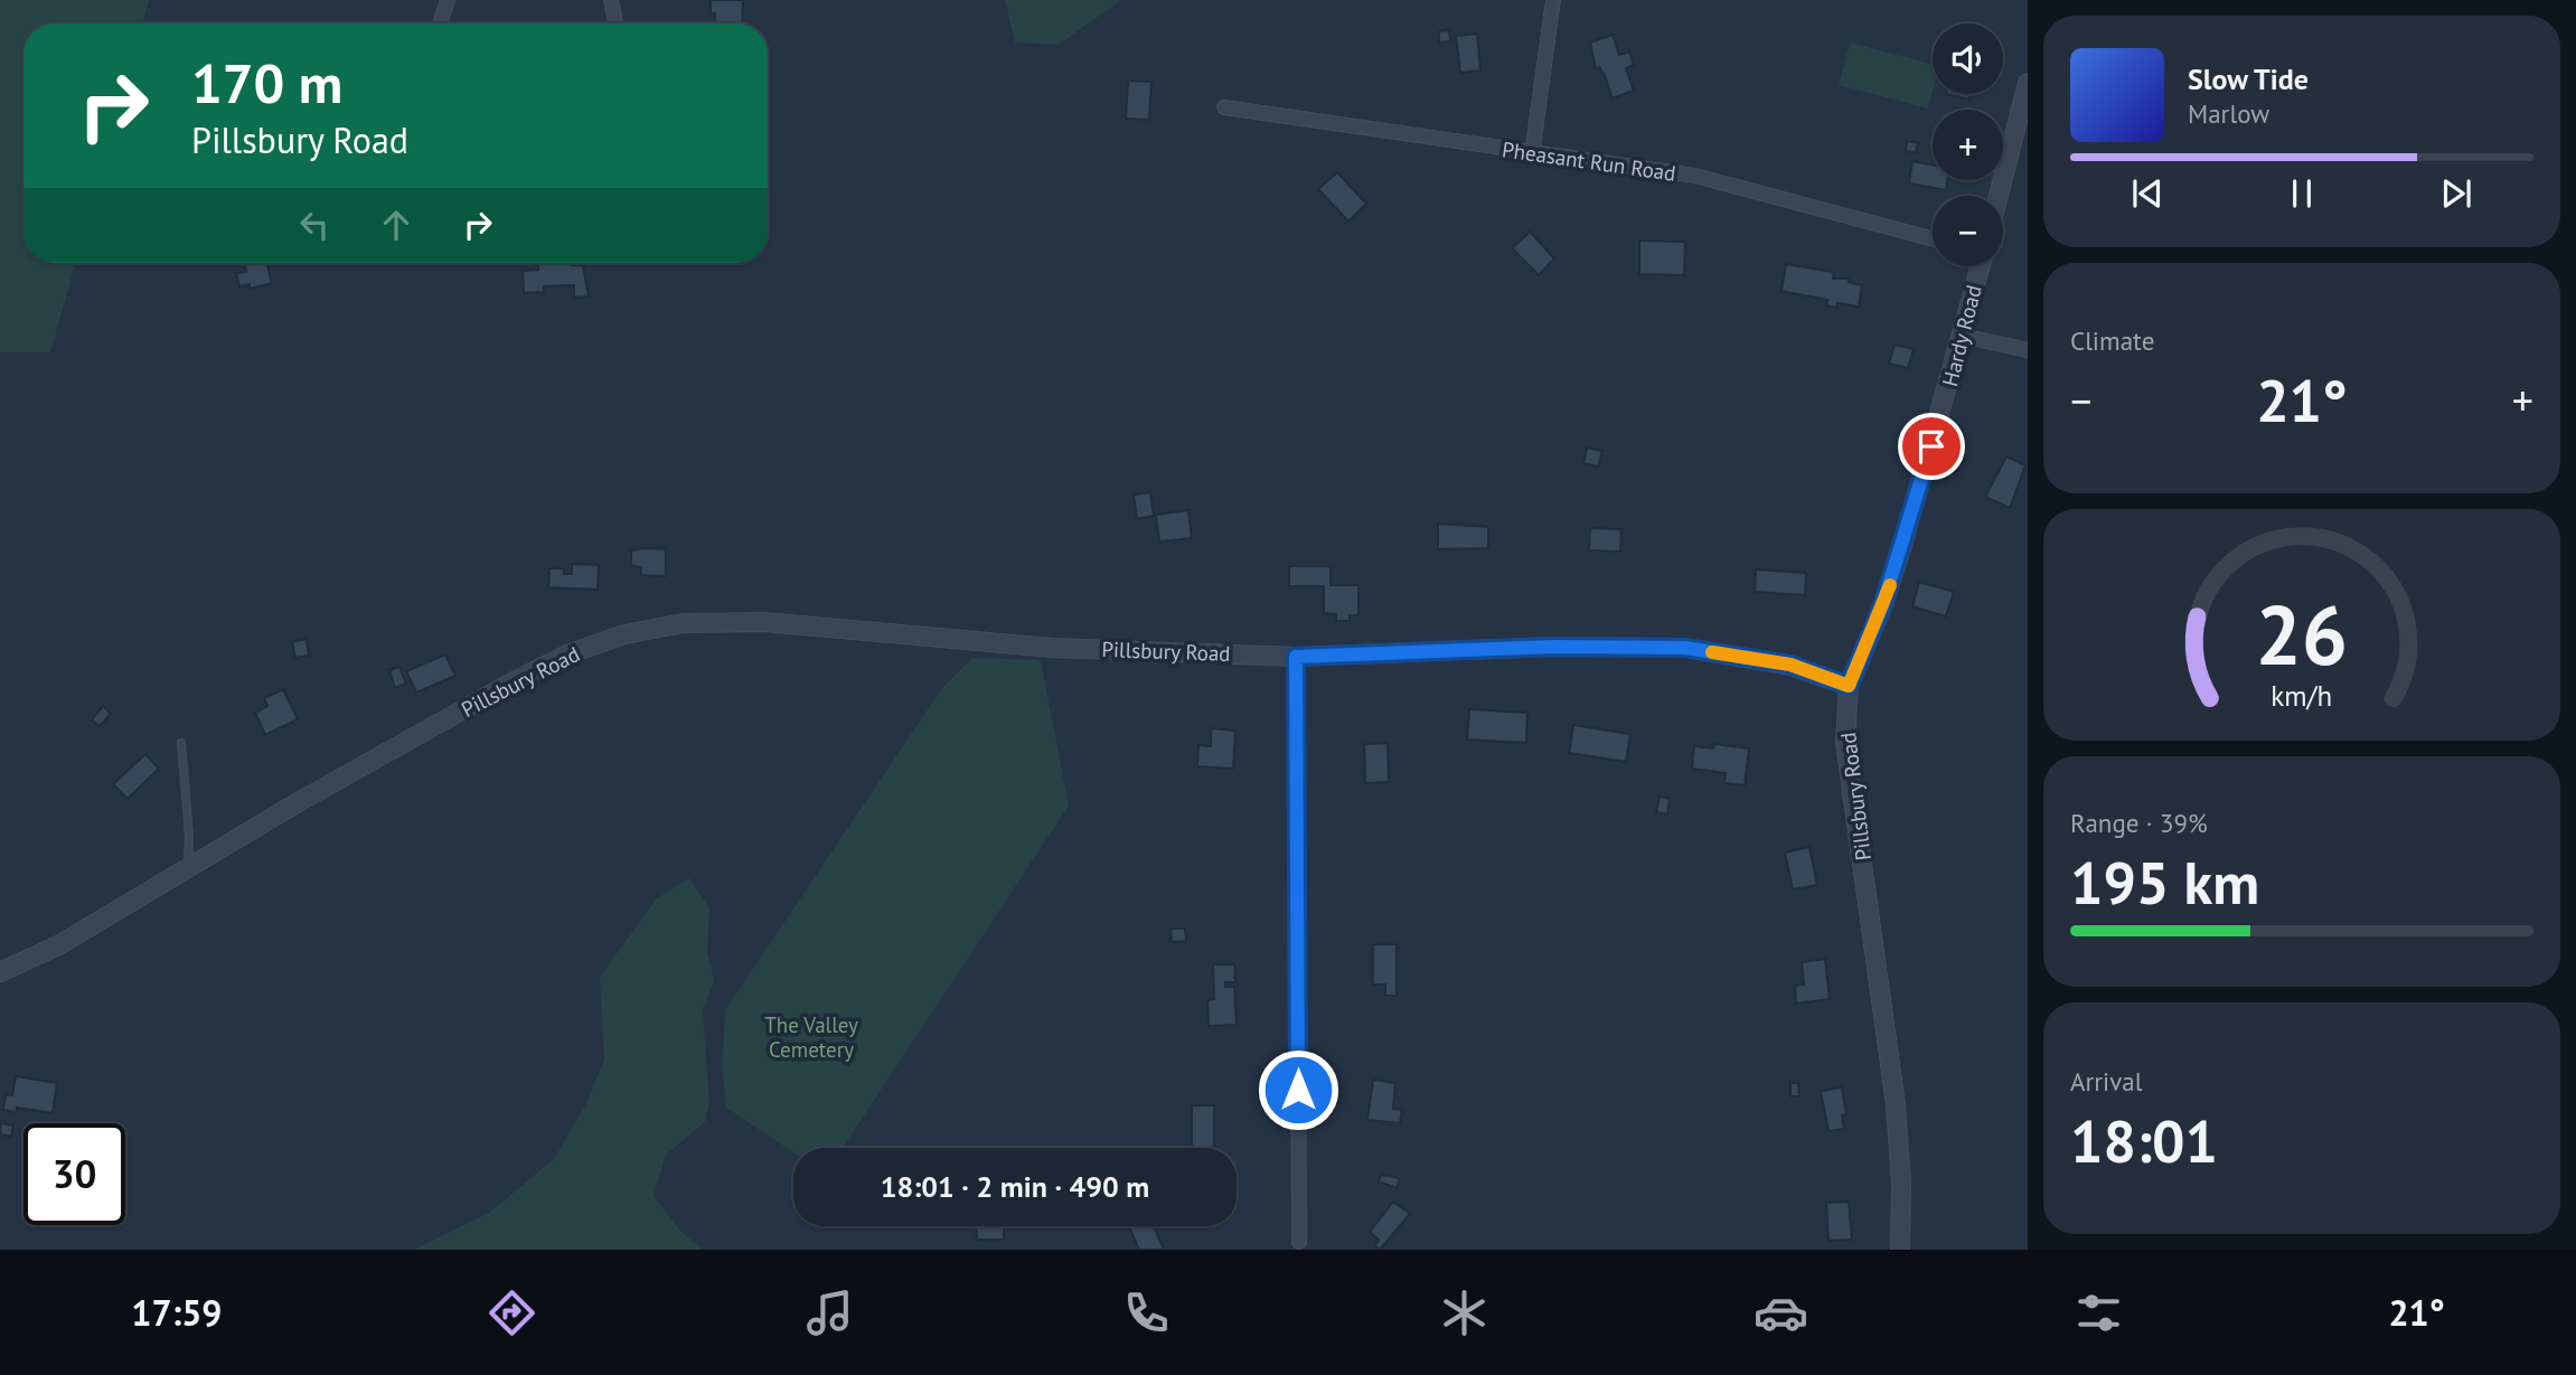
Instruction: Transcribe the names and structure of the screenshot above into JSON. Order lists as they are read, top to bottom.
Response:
{
  "streets": {
    "street": ["Pheasant Run Road", "Hardy Road", "Pillsbury Road"]
  },
  "crossings": [
    ["Hardy Road", "Pillsbury Road"]
  ],
  "parks": ["The Valley Cemetery"],
  "page": {
    "map_buttons": ["+", "−"],
    "turn": ["170 m", "Pillsbury Road"],
    "song": ["Slow Tide", "Marlow"],
    "tile": [
      "Climate",
      ["Range · 39%", "195 km"],
      ["Arrival", "18:01"]
    ],
    "heat": ["−", "21°", "+"],
    "limit": "30",
    "trip": "18:01 · 2 min · 490 m",
    "tabs": ["17:59", "21°"],
    "gauge": ["26", "km/h"]
  }
}
